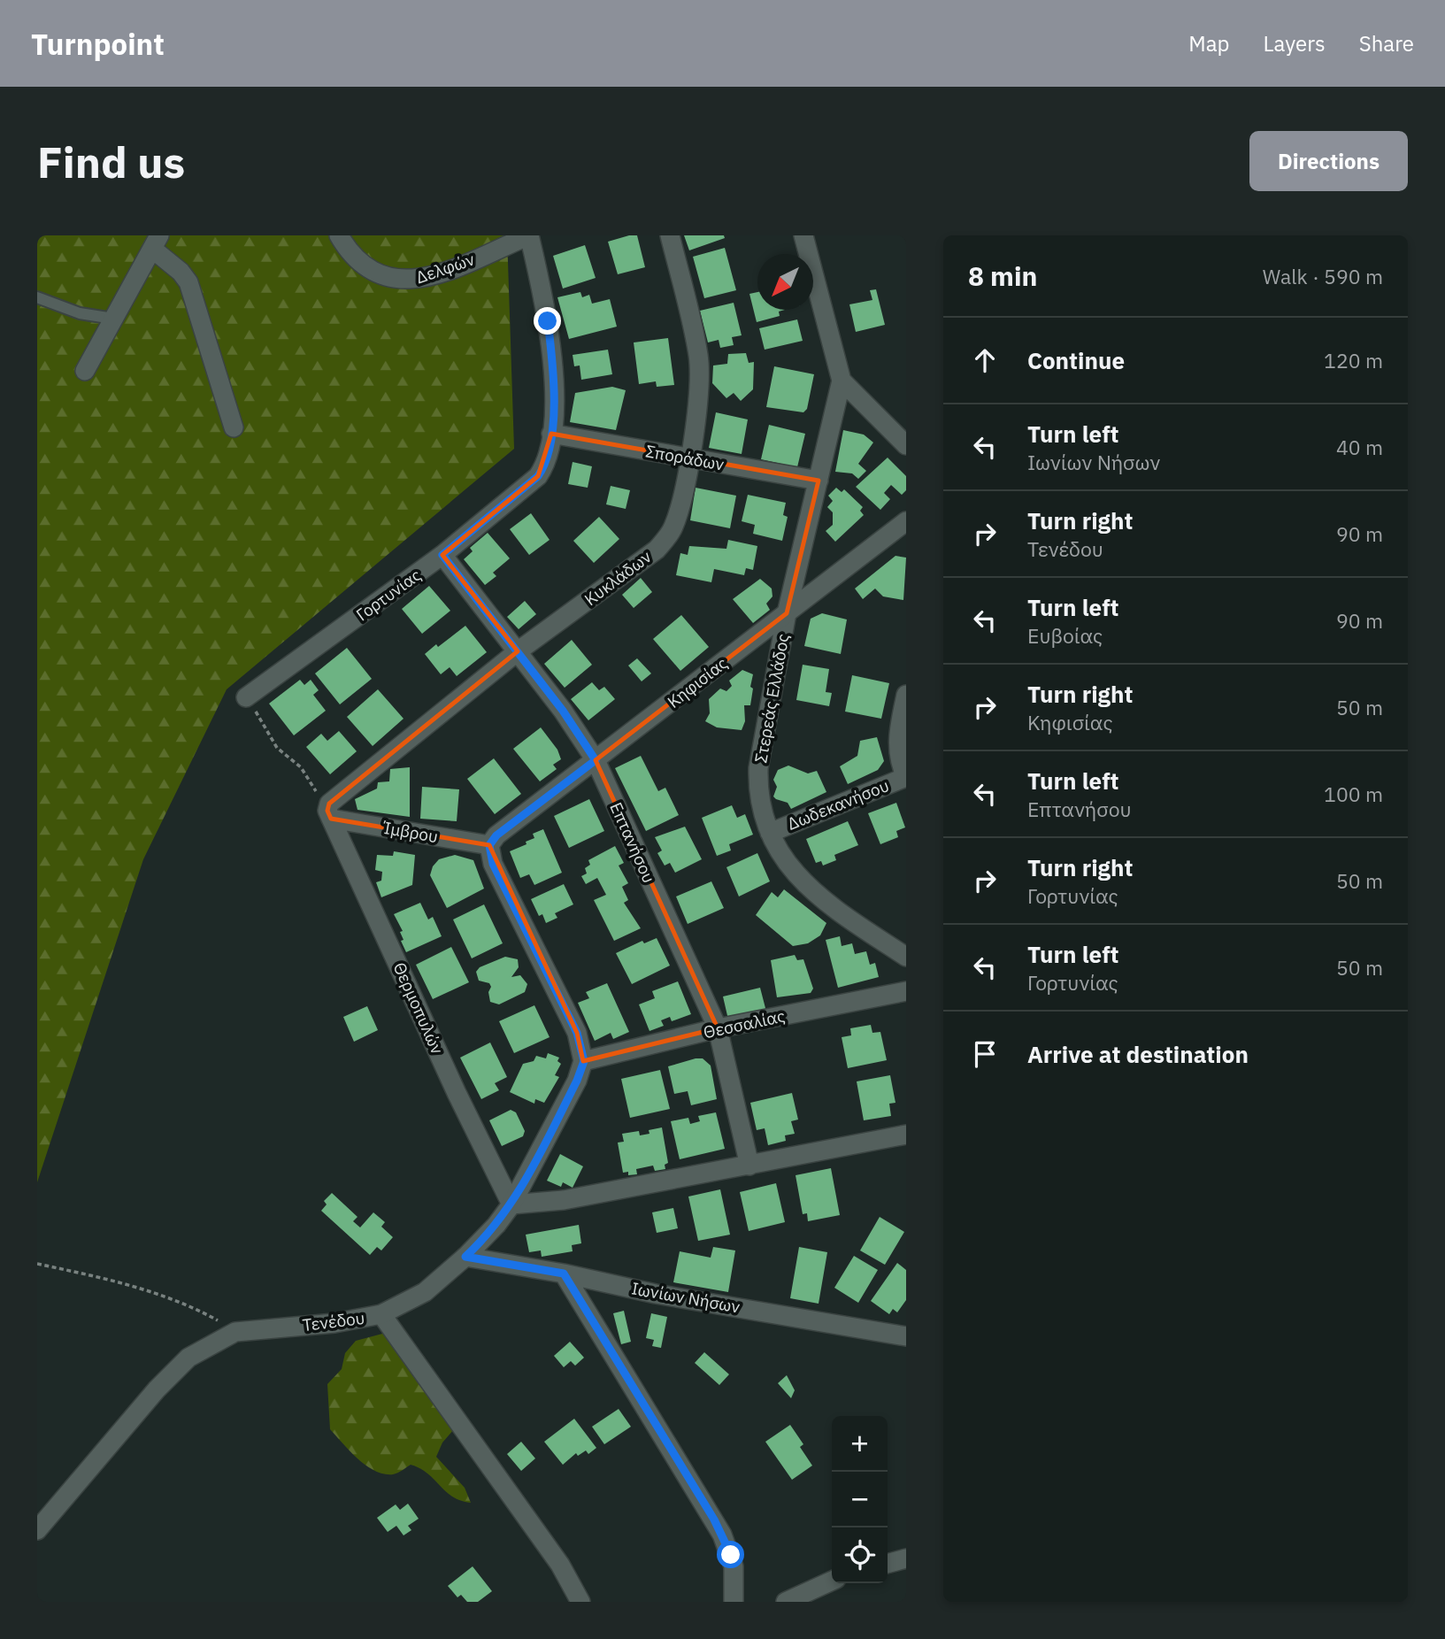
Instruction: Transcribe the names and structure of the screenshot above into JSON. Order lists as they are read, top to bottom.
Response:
{
  "streets": {
    "street": [
      "Δελφών",
      "Σποράδων",
      "Κυκλάδων",
      "Γορτυνίας",
      "Κηφισίας",
      "Στερεάς Ελλάδος",
      "Δωδεκανήσου",
      "Ίμβρου",
      "Επτανήσου",
      "Θερμοπυλών",
      "Θεσσαλίας",
      "Ιωνίων Νήσων",
      "Τενέδου"
    ]
  },
  "crossings": [
    ["Δελφών", "Γορτυνίας"],
    ["Σποράδων", "Κυκλάδων"],
    ["Σποράδων", "Γορτυνίας"],
    ["Σποράδων", "Στερεάς Ελλάδος"],
    ["Κυκλάδων", "Ίμβρου"],
    ["Κυκλάδων", "Επτανήσου"],
    ["Κυκλάδων", "Θερμοπυλών"],
    ["Γορτυνίας", "Επτανήσου"],
    ["Κηφισίας", "Στερεάς Ελλάδος"],
    ["Κηφισίας", "Ίμβρου"],
    ["Κηφισίας", "Επτανήσου"],
    ["Στερεάς Ελλάδος", "Δωδεκανήσου"],
    ["Ίμβρου", "Θερμοπυλών"],
    ["Επτανήσου", "Θεσσαλίας"],
    ["Θερμοπυλών", "Τενέδου"],
    ["Θεσσαλίας", "Τενέδου"],
    ["Ιωνίων Νήσων", "Τενέδου"]
  ],
  "north": "bottom left",
  "page": {
    "header": "Turnpoint",
    "nav": ["Map", "Layers", "Share"],
    "buttons": "Directions",
    "title": "Find us",
    "heading": ["8 min", "Walk · 590 m"],
    "list": [
      ["Continue", "120 m"],
      ["Turn left", "Ιωνίων Νήσων", "40 m"],
      ["Turn right", "Τενέδου", "90 m"],
      ["Turn left", "Ευβοίας", "90 m"],
      ["Turn right", "Κηφισίας", "50 m"],
      ["Turn left", "Επτανήσου", "100 m"],
      ["Turn right", "Γορτυνίας", "50 m"],
      ["Turn left", "Γορτυνίας", "50 m"],
      "Arrive at destination"
    ],
    "map_buttons": ["+", "−"]
  }
}
